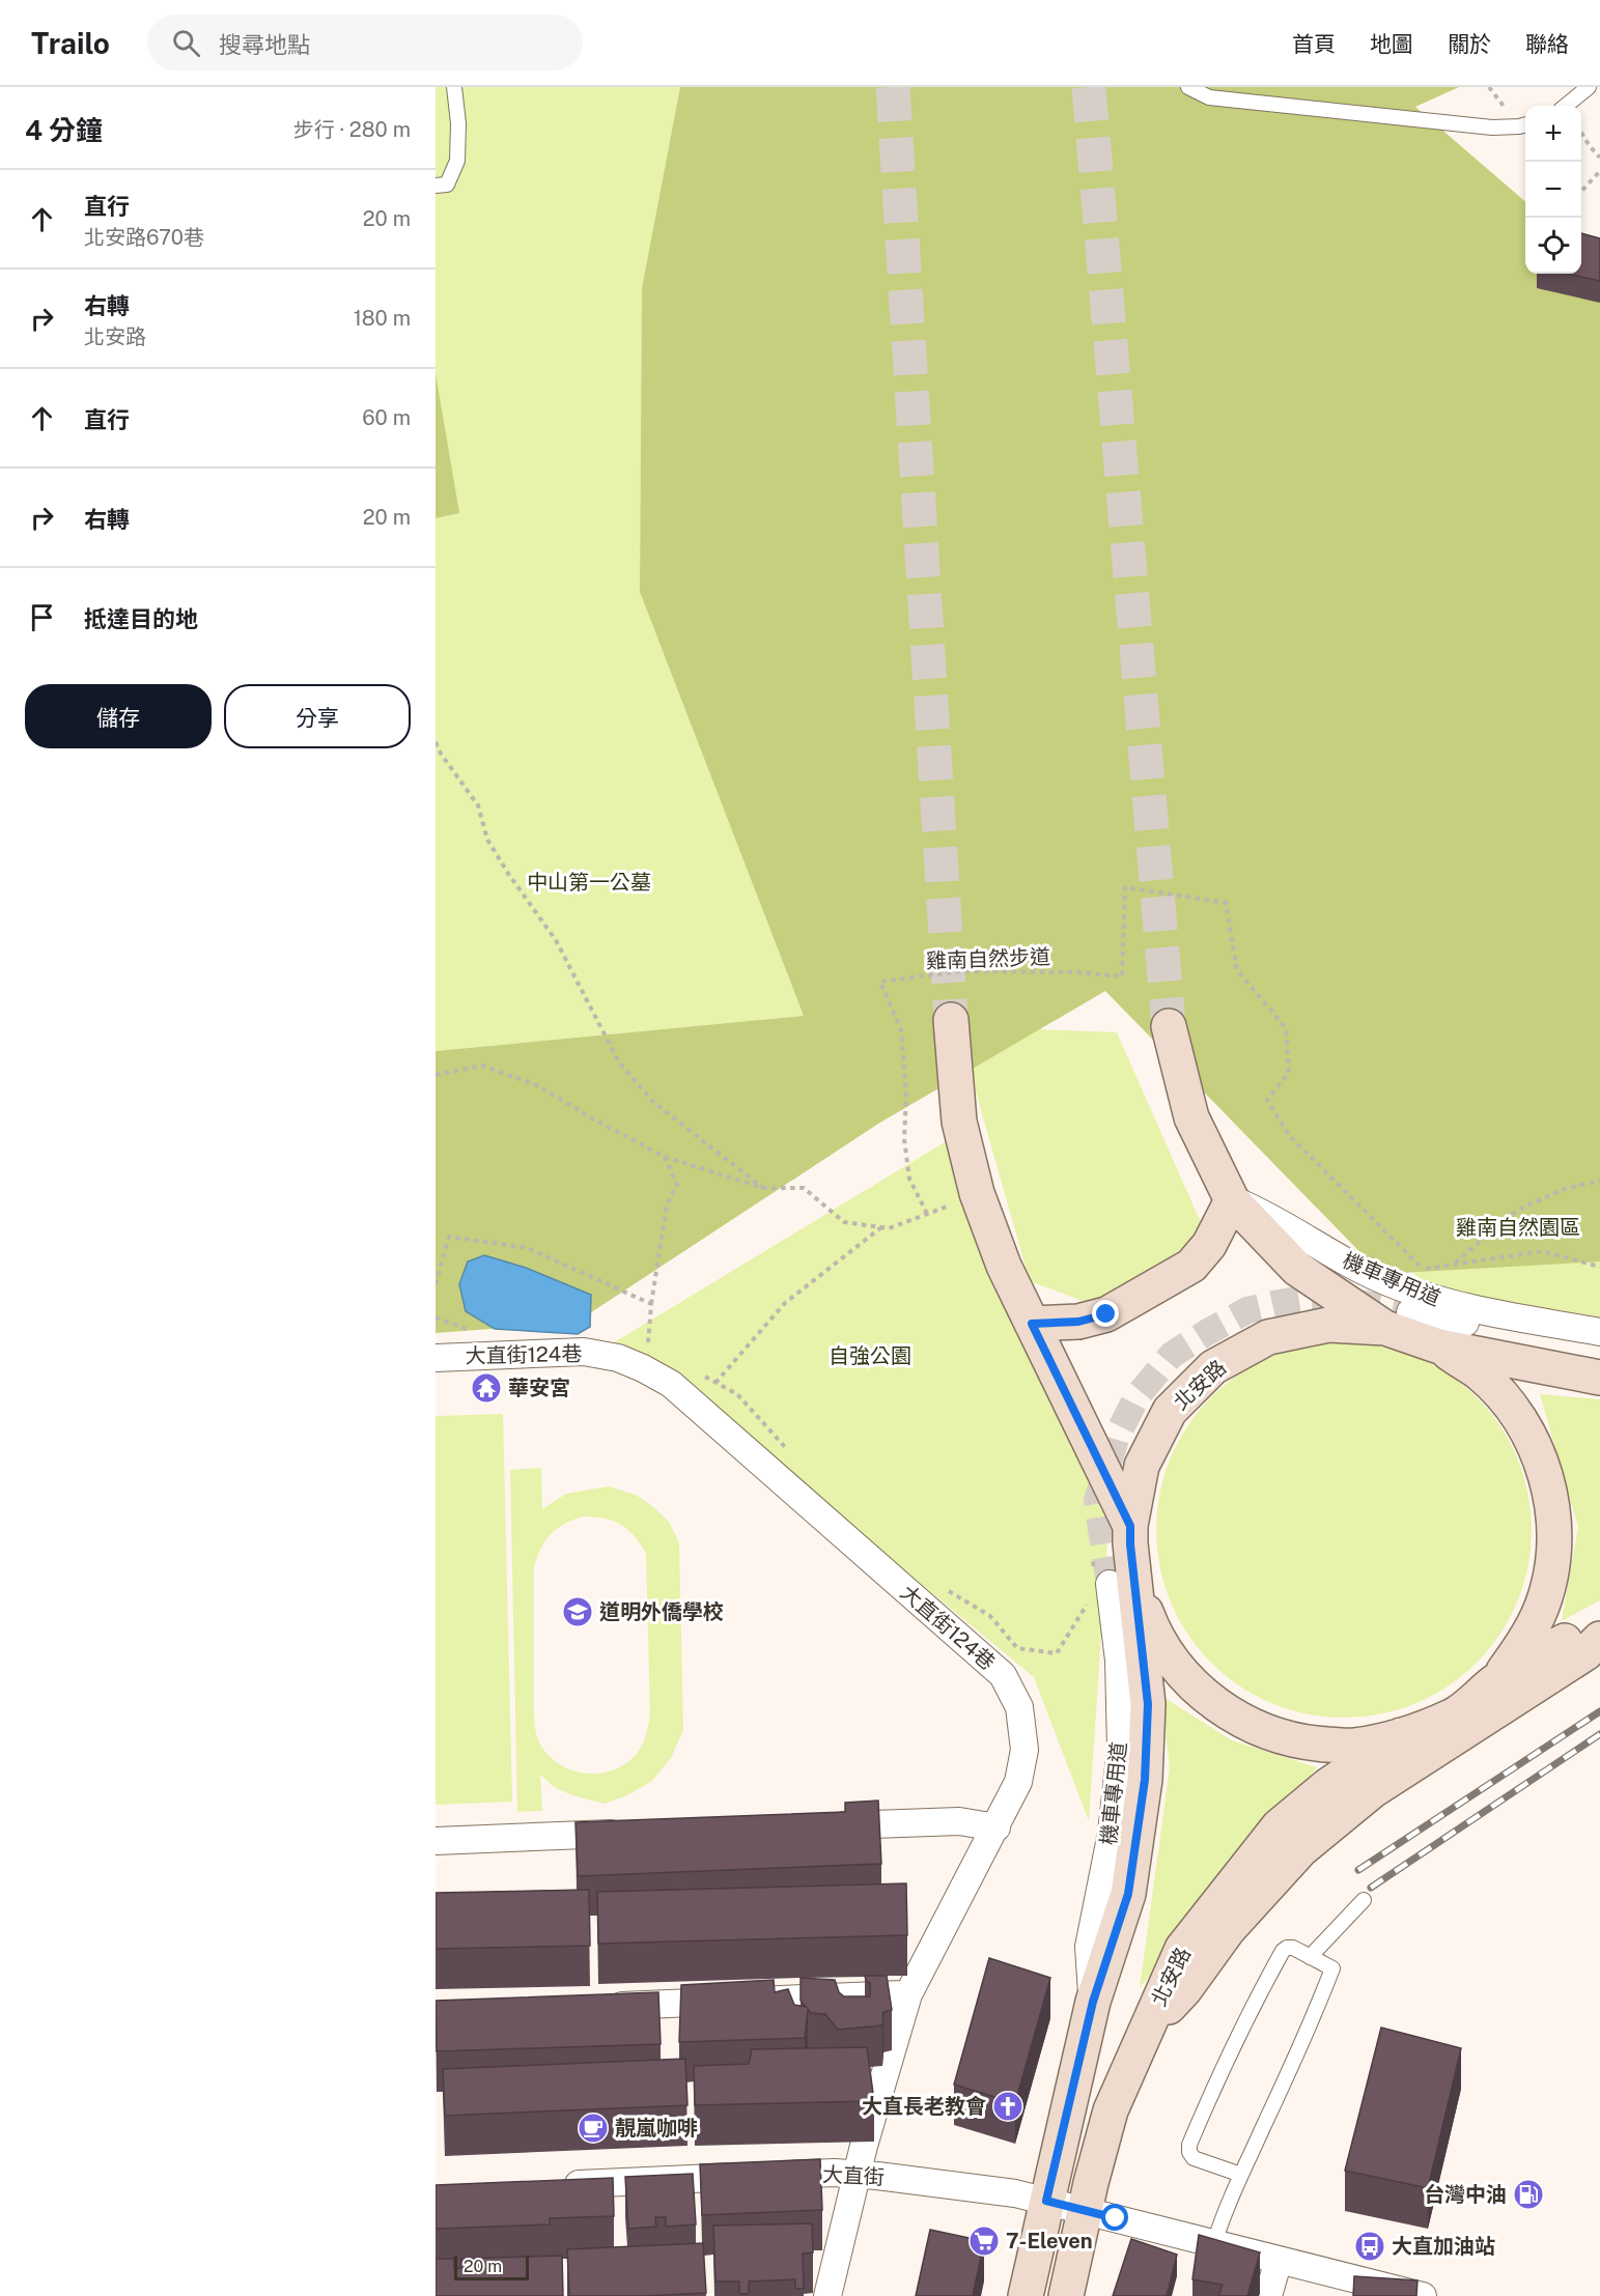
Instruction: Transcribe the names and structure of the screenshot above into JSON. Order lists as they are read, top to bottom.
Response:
{
  "streets": {
    "main road": ["北安路"],
    "street": ["機車專用道", "大直街124巷", "大直街"],
    "path": ["雞南自然步道"]
  },
  "crossings": [
    ["機車專用道", "北安路"],
    ["大直街124巷", "大直街"],
    ["北安路", "大直街"]
  ],
  "parks": ["中山第一公墓", "雞南自然園區", "自強公園"],
  "places": {
    "temple": ["華安宮"],
    "school or university": ["道明外僑學校"],
    "church": ["大直長老教會"],
    "cafe": ["靚嵐咖啡"],
    "fuel station": ["台灣中油"],
    "supermarket": ["7-Eleven"],
    "bus stop": ["大直加油站"]
  },
  "scale_bar": "20 m",
  "page": {
    "header": "Trailo",
    "search": "搜尋地點",
    "nav": [
      "首頁",
      "地圖",
      "關於",
      "聯絡"
    ],
    "heading": ["4 分鐘", "步行 · 280 m"],
    "map_buttons": ["+", "−"],
    "list": [
      ["直行", "北安路670巷", "20 m"],
      ["右轉", "北安路", "180 m"],
      ["直行", "60 m"],
      ["右轉", "20 m"],
      "抵達目的地"
    ],
    "buttons": ["儲存", "分享"],
    "scale": "20 m"
  }
}
